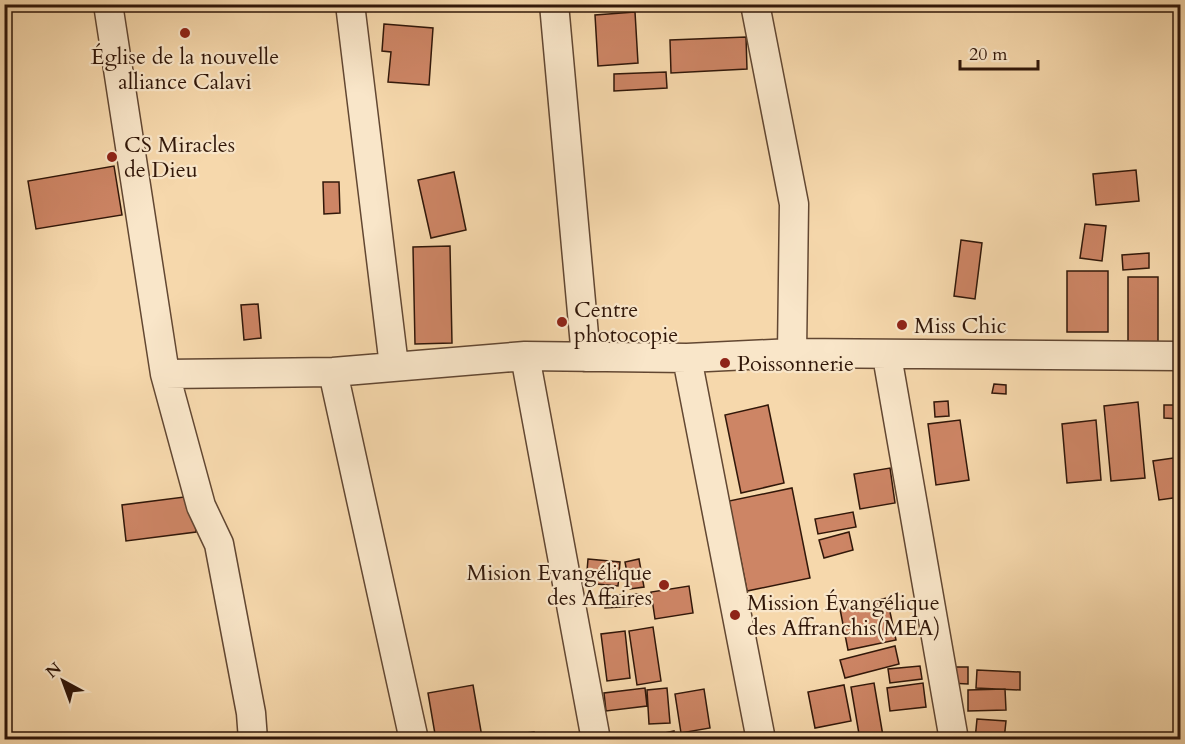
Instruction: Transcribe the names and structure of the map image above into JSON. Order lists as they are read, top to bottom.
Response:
{
  "places": [
    "Église de la nouvelle alliance Calavi",
    "CS Miracles de Dieu",
    "Centre photocopie",
    "Miss Chic",
    "Poissonnerie",
    "Mision Evangélique des Affaires",
    "Mission Évangélique des Affranchis(MEA)"
  ],
  "scale_bar": "20 m",
  "north": "top left"
}
